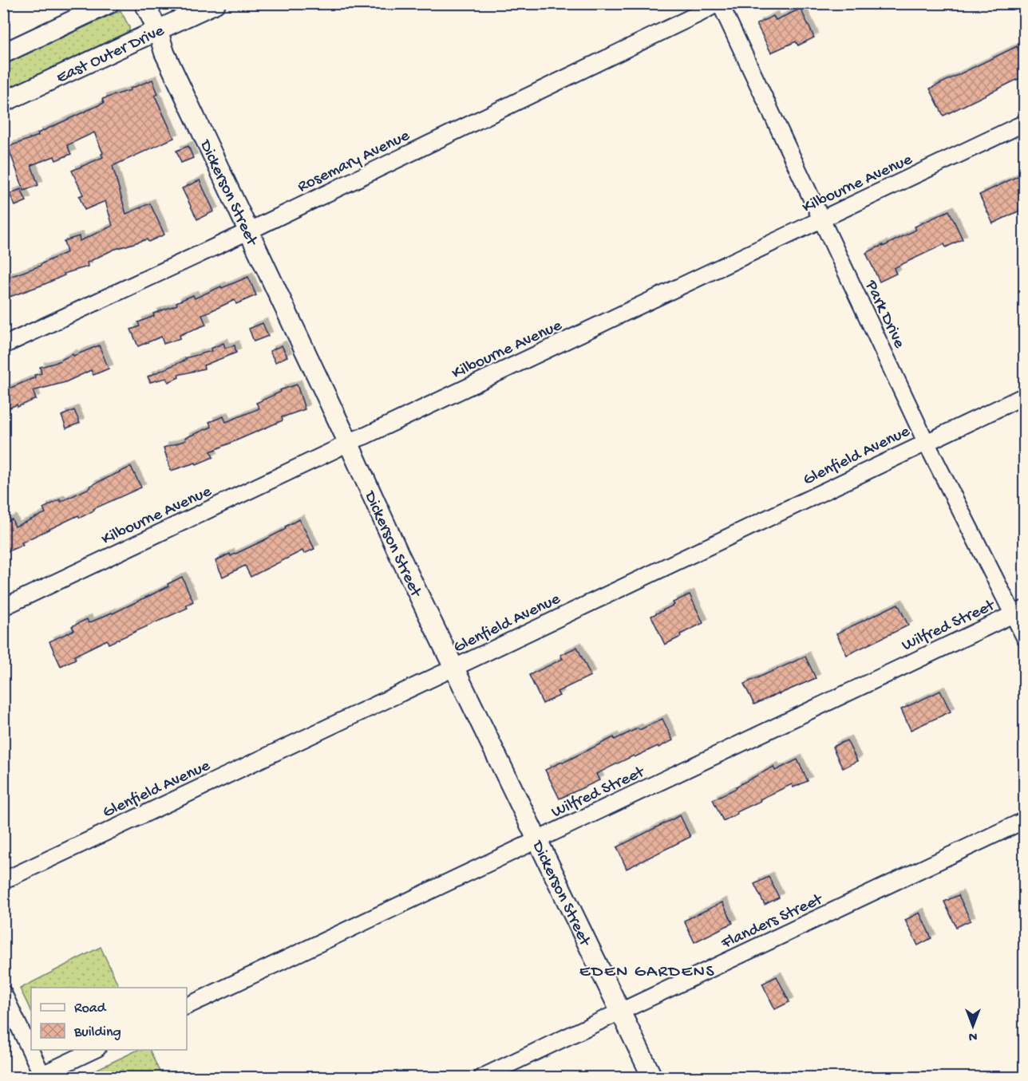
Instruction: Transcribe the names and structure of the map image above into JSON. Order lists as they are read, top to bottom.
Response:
{
  "streets": {
    "street": [
      "East Outer Drive",
      "Rosemary Avenue",
      "Kilbourne Avenue",
      "Dickerson Street",
      "Park Drive",
      "Glenfield Avenue",
      "Wilfred Street",
      "Flanders Street"
    ]
  },
  "crossings": [
    ["East Outer Drive", "Dickerson Street"],
    ["Rosemary Avenue", "Dickerson Street"],
    ["Rosemary Avenue", "Park Drive"],
    ["Kilbourne Avenue", "Dickerson Street"],
    ["Kilbourne Avenue", "Park Drive"],
    ["Dickerson Street", "Glenfield Avenue"],
    ["Dickerson Street", "Wilfred Street"],
    ["Dickerson Street", "Flanders Street"],
    ["Park Drive", "Glenfield Avenue"],
    ["Park Drive", "Wilfred Street"]
  ],
  "districts": ["EDEN GARDENS"],
  "legend": ["Road", "Building"],
  "north": "bottom"
}
